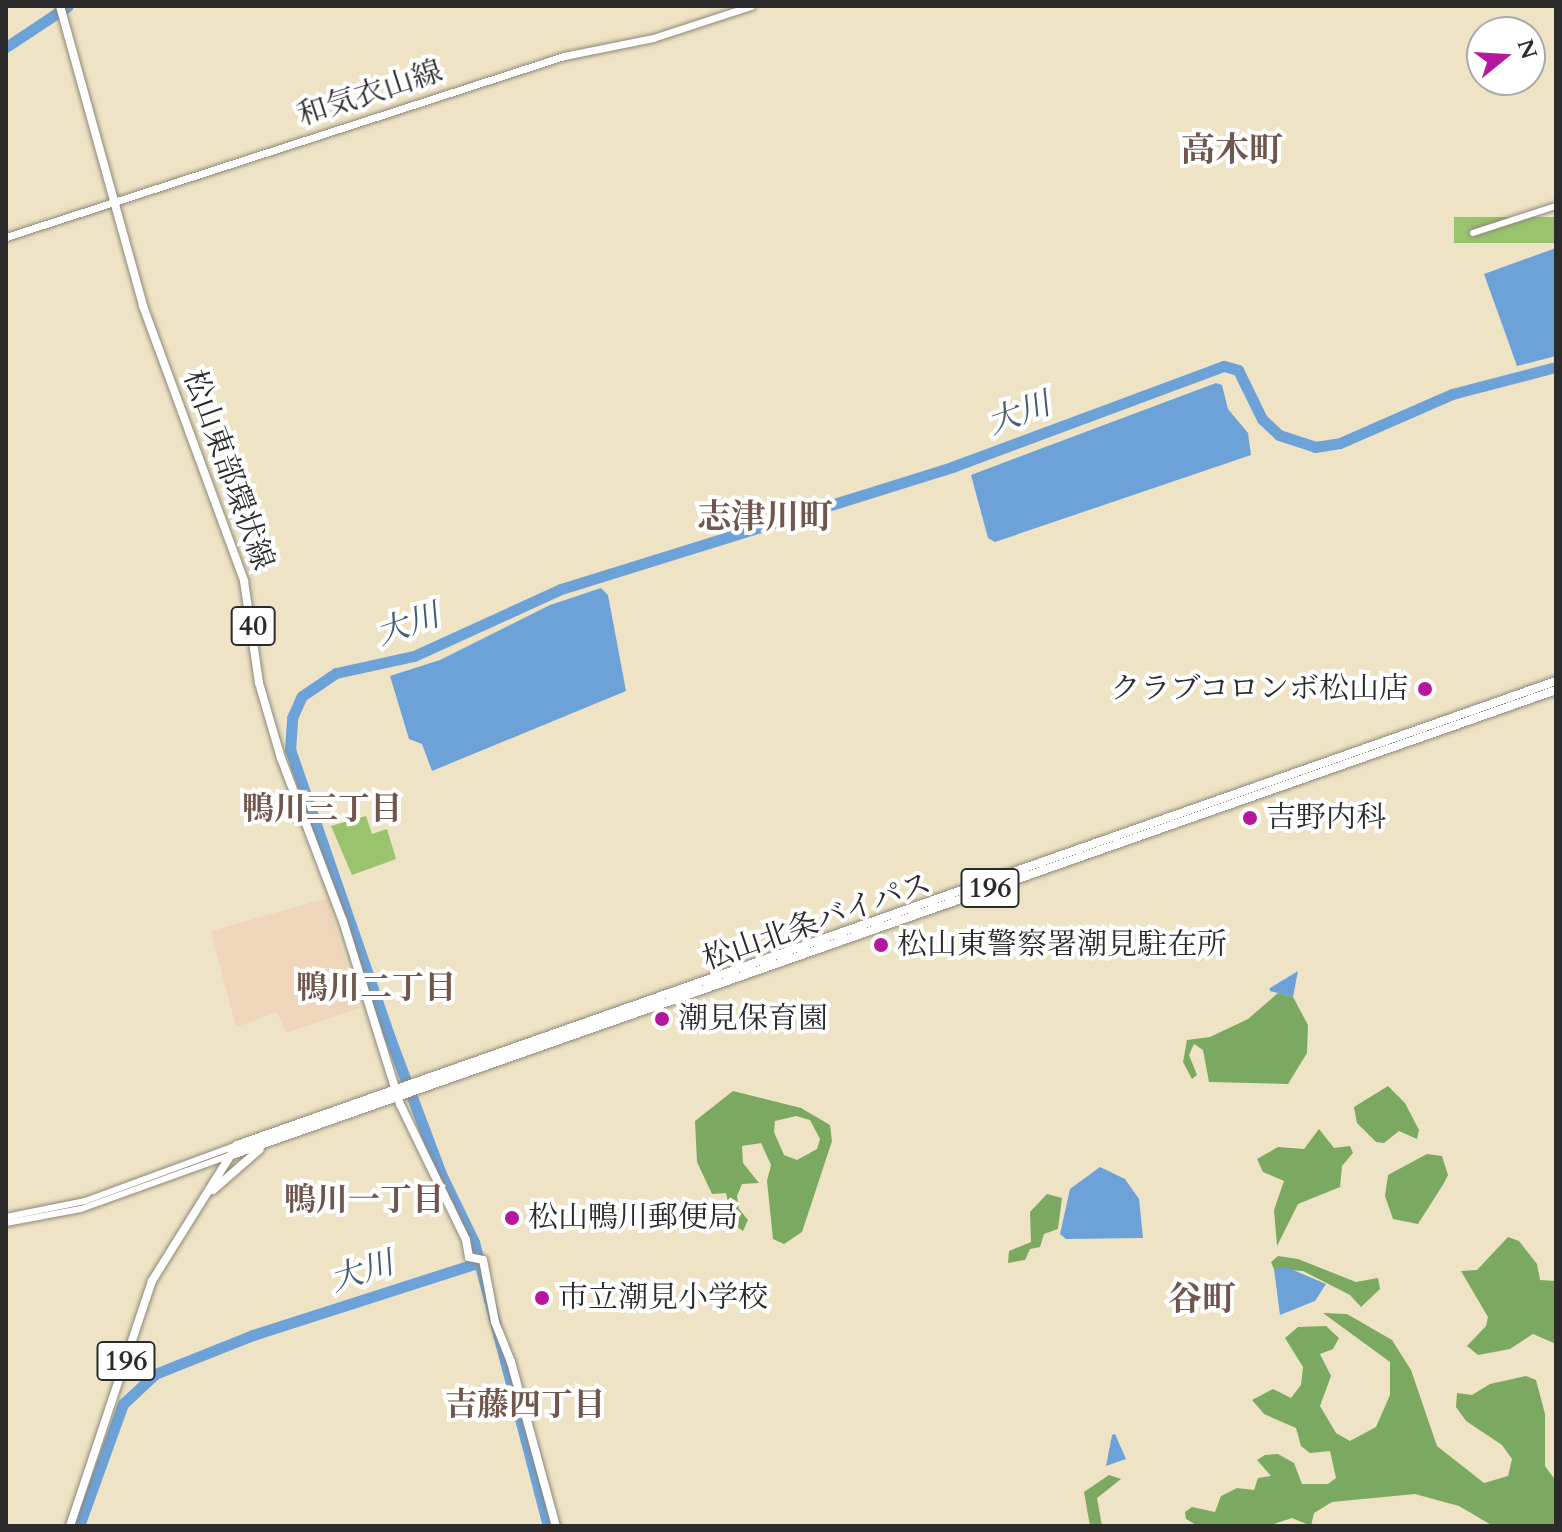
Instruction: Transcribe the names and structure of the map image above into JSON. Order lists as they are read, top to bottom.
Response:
{
  "streets": {
    "main road": [
      "和気衣山線",
      "松山東部環状線",
      "40",
      "196",
      "松山北条バイパス"
    ]
  },
  "crossings": [
    ["和気衣山線", "松山東部環状線"],
    ["松山東部環状線", "松山北条バイパス"],
    ["196", "松山北条バイパス"]
  ],
  "districts": [
    "高木町",
    "志津川町",
    "鴨川三丁目",
    "鴨川二丁目",
    "鴨川一丁目",
    "谷町",
    "吉藤四丁目"
  ],
  "water": ["大川"],
  "places": [
    "クラブコロンボ松山店",
    "吉野内科",
    "松山東警察署潮見駐在所",
    "潮見保育園",
    "松山鴨川郵便局",
    "市立潮見小学校"
  ],
  "north": "right"
}
